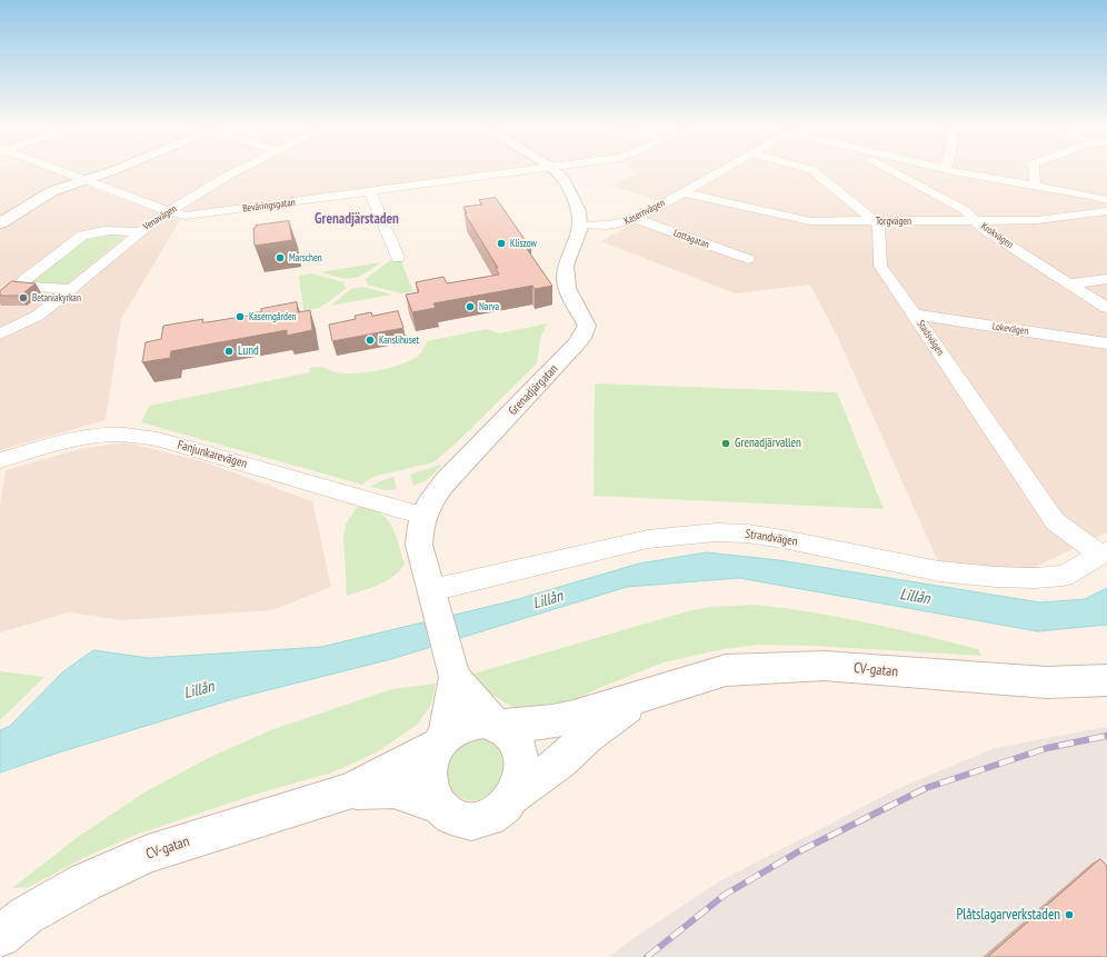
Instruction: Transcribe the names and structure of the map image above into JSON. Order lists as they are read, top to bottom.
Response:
{
  "streets": {
    "street": [
      "Beväringsgatan",
      "Kasernvägen",
      "Venavägen",
      "Torgvägen",
      "Krokvägen",
      "Lottagatan",
      "Lokevägen",
      "Stadsvägen",
      "Grenadjärgatan",
      "Fanjunkarevägen",
      "Strandvägen",
      "CV-gatan"
    ]
  },
  "crossings": [
    ["Beväringsgatan", "Venavägen"],
    ["Kasernvägen", "Torgvägen"],
    ["Kasernvägen", "Lottagatan"],
    ["Kasernvägen", "Grenadjärgatan"],
    ["Torgvägen", "Krokvägen"],
    ["Torgvägen", "Stadsvägen"],
    ["Lokevägen", "Stadsvägen"],
    ["Stadsvägen", "Strandvägen"],
    ["Grenadjärgatan", "Fanjunkarevägen"],
    ["Grenadjärgatan", "Strandvägen"],
    ["Grenadjärgatan", "CV-gatan"]
  ],
  "districts": ["Grenadjärstaden"],
  "water": ["Lillån"],
  "places": [
    "Kliszow",
    "Marschen",
    "Betaniakyrkan",
    "Narva",
    "Kaserngården",
    "Kanslihuset",
    "Lund",
    "Grenadjärvallen",
    "Plåtslagarverkstaden"
  ]
}
